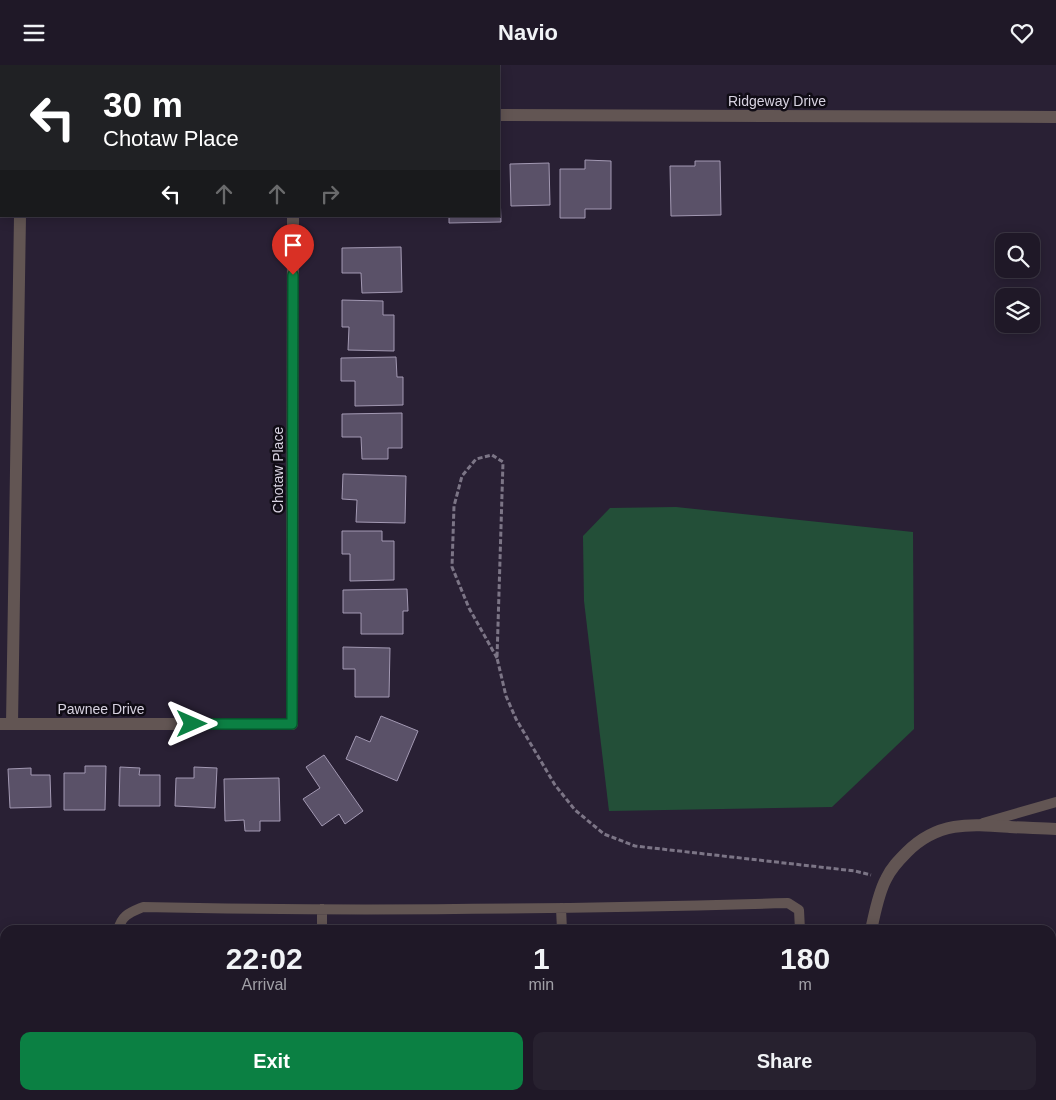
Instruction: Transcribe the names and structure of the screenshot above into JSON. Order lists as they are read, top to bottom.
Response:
{
  "streets": {
    "street": ["Ridgeway Drive", "Chotaw Place", "Pawnee Drive"]
  },
  "crossings": [
    ["Chotaw Place", "Pawnee Drive"]
  ],
  "page": {
    "header": "Navio",
    "turn": ["30 m", "Chotaw Place"],
    "eta": [
      "22:02",
      "Arrival",
      "1",
      "min",
      "180",
      "m"
    ],
    "buttons": ["Exit", "Share"]
  }
}
